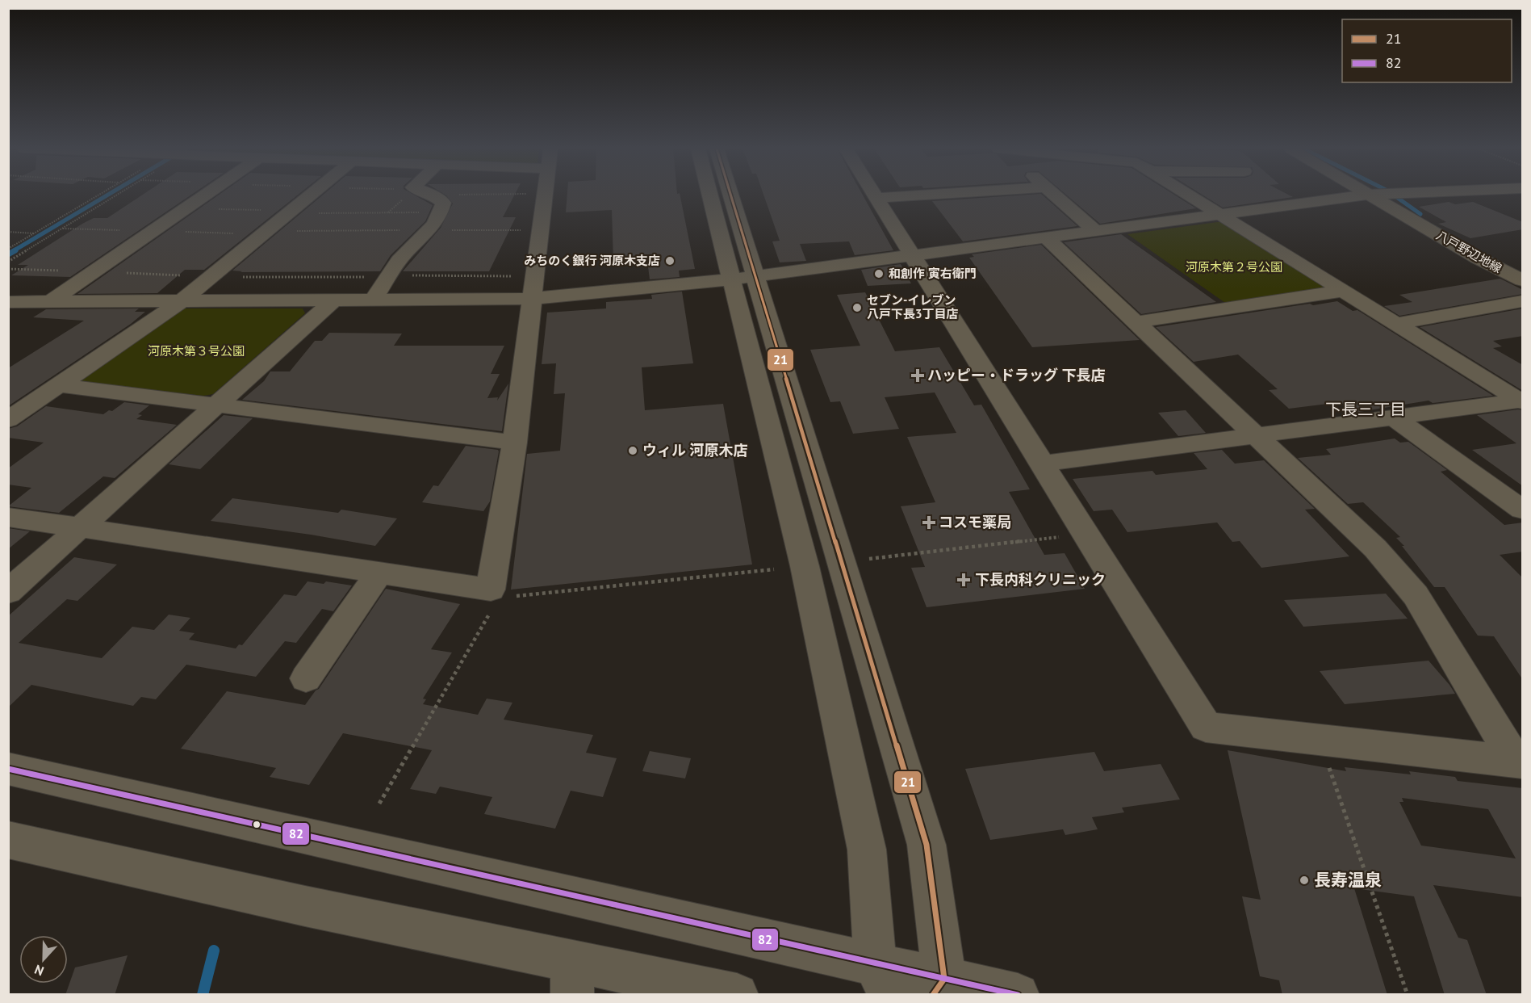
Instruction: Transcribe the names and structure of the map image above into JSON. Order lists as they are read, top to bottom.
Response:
{
  "streets": {
    "main road": ["八戸野辺地線"]
  },
  "districts": ["下長三丁目"],
  "parks": ["河原木第２号公園", "河原木第３号公園"],
  "places": {
    "other": [
      "みちのく銀行 河原木支店",
      "和創作 寅右衛門",
      "セブン-イレブン 八戸下長3丁目店",
      "ウィル 河原木店",
      "長寿温泉"
    ],
    "health": ["ハッピー・ドラッグ 下長店", "コスモ薬局", "下長内科クリニック"]
  },
  "lines": ["transit line 21", "transit line 82"],
  "legend": ["21", "82"],
  "north": "bottom"
}
